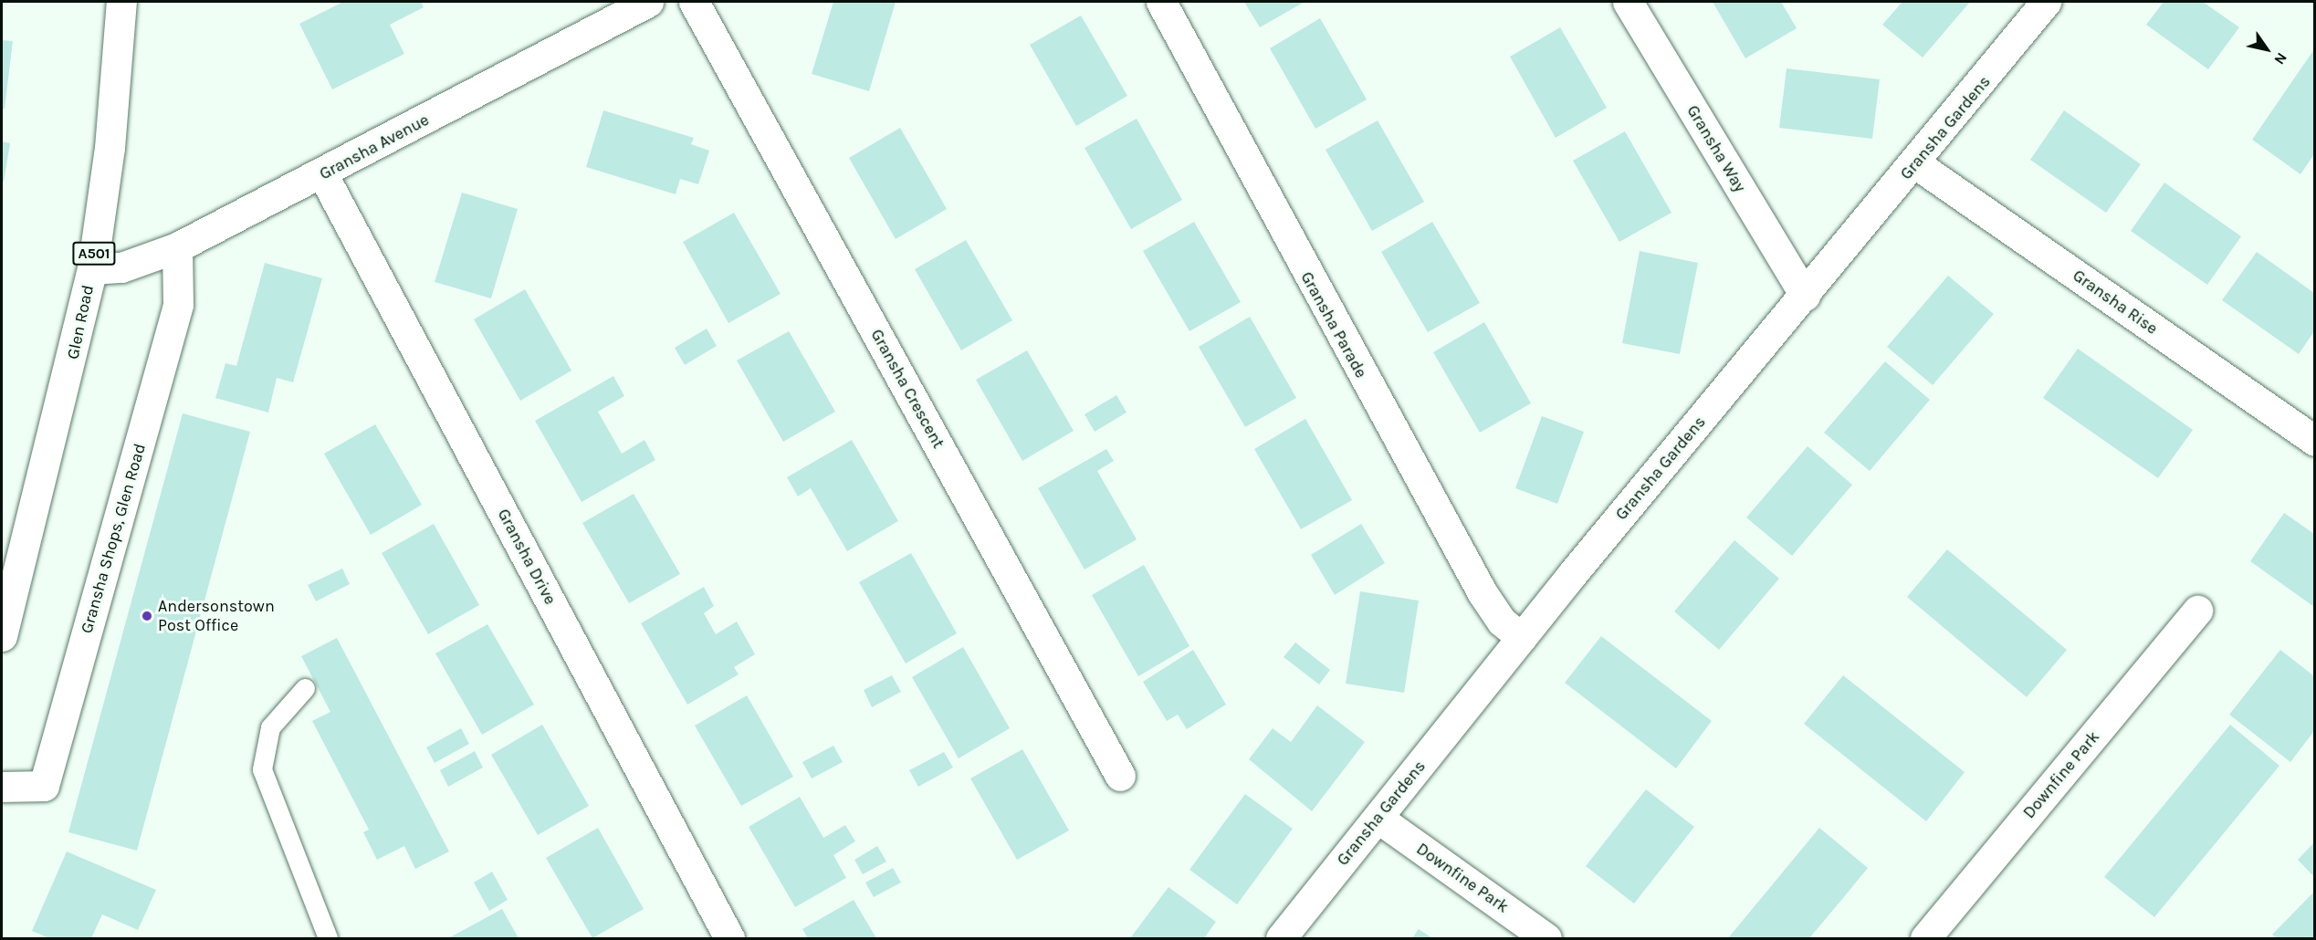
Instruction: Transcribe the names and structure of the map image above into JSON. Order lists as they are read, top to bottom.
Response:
{
  "streets": {
    "street": [
      "Gransha Gardens",
      "Gransha Avenue",
      "Gransha Way",
      "A501",
      "Gransha Rise",
      "Glen Road",
      "Gransha Parade",
      "Gransha Crescent",
      "Gransha Shops, Glen Road",
      "Gransha Drive",
      "Downfine Park"
    ]
  },
  "crossings": [
    ["Gransha Gardens", "Gransha Way"],
    ["Gransha Gardens", "Gransha Rise"],
    ["Gransha Gardens", "Gransha Parade"],
    ["Gransha Gardens", "Downfine Park"],
    ["Gransha Avenue", "Glen Road"],
    ["Gransha Avenue", "Gransha Shops, Glen Road"],
    ["Gransha Avenue", "Gransha Drive"]
  ],
  "places": ["Andersonstown Post Office"],
  "north": "bottom right"
}
